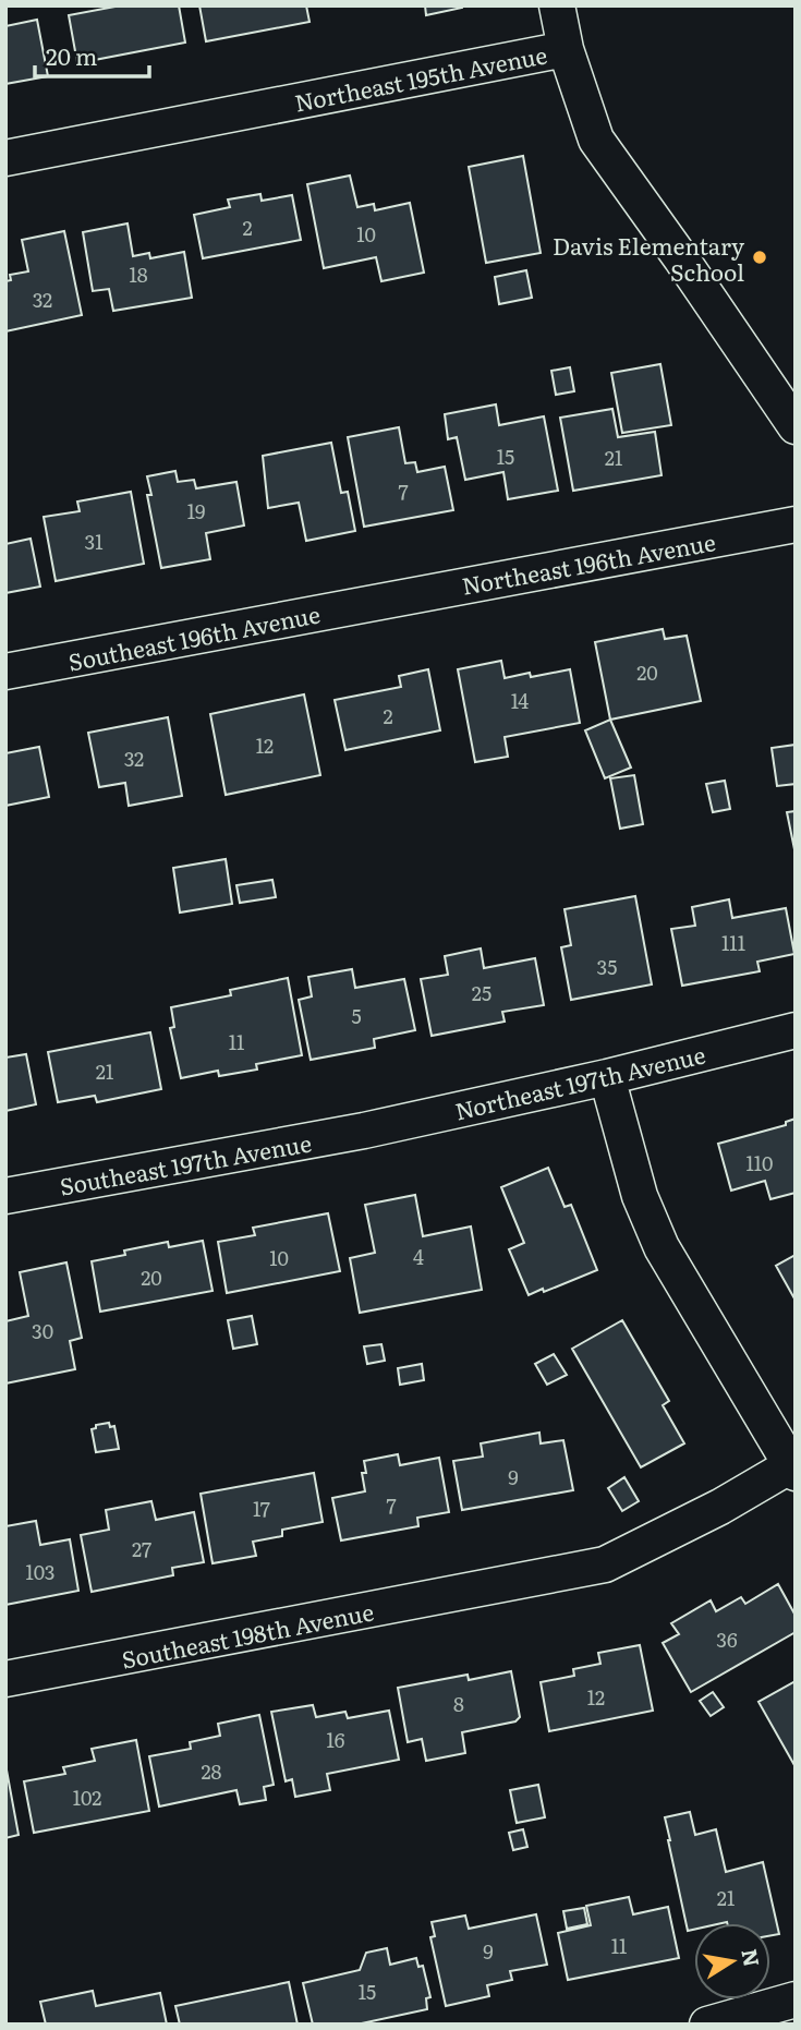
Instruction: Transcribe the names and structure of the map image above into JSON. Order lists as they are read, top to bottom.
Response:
{
  "streets": {
    "street": [
      "Northeast 195th Avenue",
      "Northeast 196th Avenue",
      "Southeast 196th Avenue",
      "Northeast 197th Avenue",
      "Southeast 197th Avenue",
      "Southeast 198th Avenue"
    ]
  },
  "crossings": [
    ["Northeast 196th Avenue", "Southeast 196th Avenue"],
    ["Northeast 197th Avenue", "Southeast 197th Avenue"]
  ],
  "places": ["Davis Elementary School"],
  "house_numbers": [
    "2",
    "10",
    "18",
    "32",
    "15",
    "21",
    "7",
    "19",
    "31",
    "20",
    "14",
    "2",
    "12",
    "32",
    "111",
    "35",
    "25",
    "5",
    "11",
    "21",
    "110",
    "4",
    "10",
    "20",
    "30",
    "9",
    "7",
    "17",
    "27",
    "103",
    "36",
    "12",
    "8",
    "16",
    "28",
    "102",
    "21",
    "11",
    "9",
    "15"
  ],
  "scale_bar": "20 m",
  "north": "right"
}
